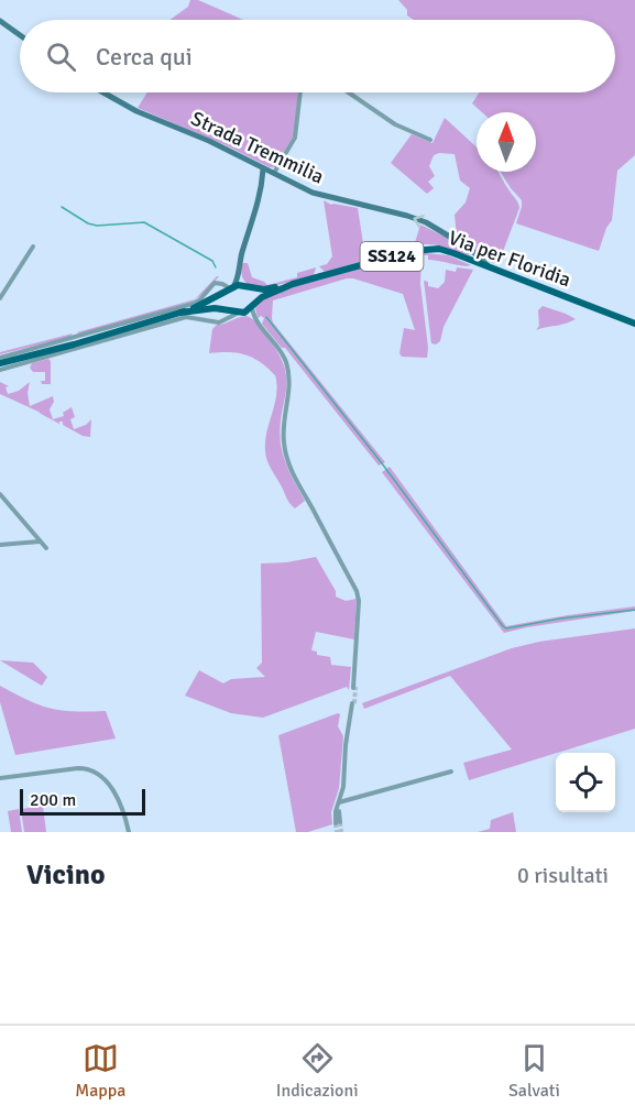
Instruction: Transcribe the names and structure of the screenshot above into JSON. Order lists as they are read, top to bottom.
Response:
{
  "streets": {
    "main road": ["Strada Tremmilia", "SS124", "Via per Floridia"]
  },
  "crossings": [
    ["Strada Tremmilia", "Via per Floridia"]
  ],
  "one_way": ["Strada Tremmilia"],
  "scale_bar": "200 m",
  "north": "top",
  "page": {
    "search": "Cerca qui",
    "scale": "200 m",
    "heading": ["Vicino", "0 risultati"],
    "nav": ["Mappa", "Indicazioni", "Salvati"]
  }
}
